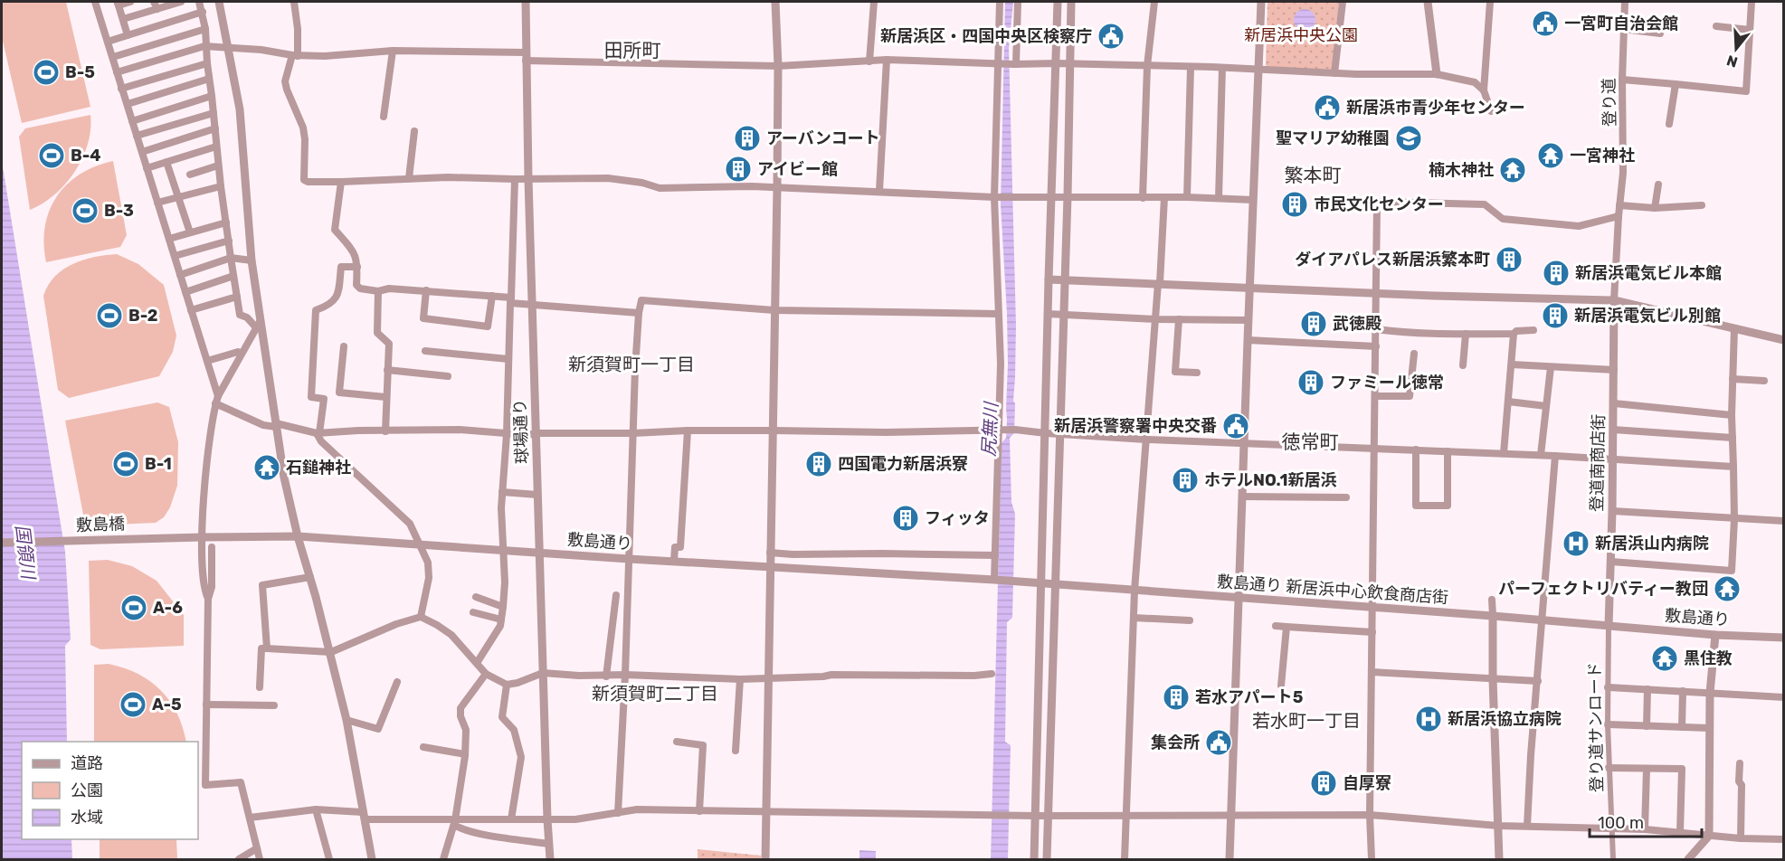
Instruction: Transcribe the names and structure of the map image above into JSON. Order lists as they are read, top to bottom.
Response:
{
  "streets": {
    "street": [
      "登り道",
      "球場通り",
      "登道南商店街",
      "敷島橋",
      "敷島通り",
      "敷島通り 新居浜中心飲食商店街",
      "登り道サンロード"
    ]
  },
  "crossings": [
    ["登り道", "登道南商店街"],
    ["球場通り", "敷島通り"],
    ["登道南商店街", "敷島通り"],
    ["登道南商店街", "敷島通り 新居浜中心飲食商店街"],
    ["登道南商店街", "登り道サンロード"],
    ["敷島橋", "敷島通り"],
    ["敷島通り", "敷島通り 新居浜中心飲食商店街"],
    ["敷島通り", "登り道サンロード"],
    ["敷島通り 新居浜中心飲食商店街", "登り道サンロード"]
  ],
  "districts": [
    "田所町",
    "繁本町",
    "新須賀町一丁目",
    "徳常町",
    "新須賀町二丁目",
    "若水町一丁目"
  ],
  "water": ["尻無川", "国領川"],
  "parks": ["新居浜中央公園"],
  "places": {
    "public building": [
      "一宮町自治会館",
      "新居浜区・四国中央区検察庁",
      "新居浜市青少年センター",
      "新居浜警察署中央交番",
      "集会所"
    ],
    "sports": [
      "B-5",
      "B-4",
      "B-3",
      "B-2",
      "B-1",
      "A-6",
      "A-5"
    ],
    "building": [
      "アーバンコート",
      "アイビー館",
      "市民文化センター",
      "ダイアパレス新居浜繁本町",
      "新居浜電気ビル本館",
      "新居浜電気ビル別館",
      "武徳殿",
      "ファミール徳常",
      "四国電力新居浜寮",
      "ホテルNO.1新居浜",
      "フィッタ",
      "若水アパート5",
      "自厚寮"
    ],
    "school or university": ["聖マリア幼稚園"],
    "temple": [
      "一宮神社",
      "楠木神社",
      "石鎚神社",
      "パーフェクトリバティー教団",
      "黒住教"
    ],
    "hospital": ["新居浜山内病院", "新居浜協立病院"]
  },
  "legend": ["道路", "公園", "水域"],
  "scale_bar": "100 m",
  "north": "bottom"
}
